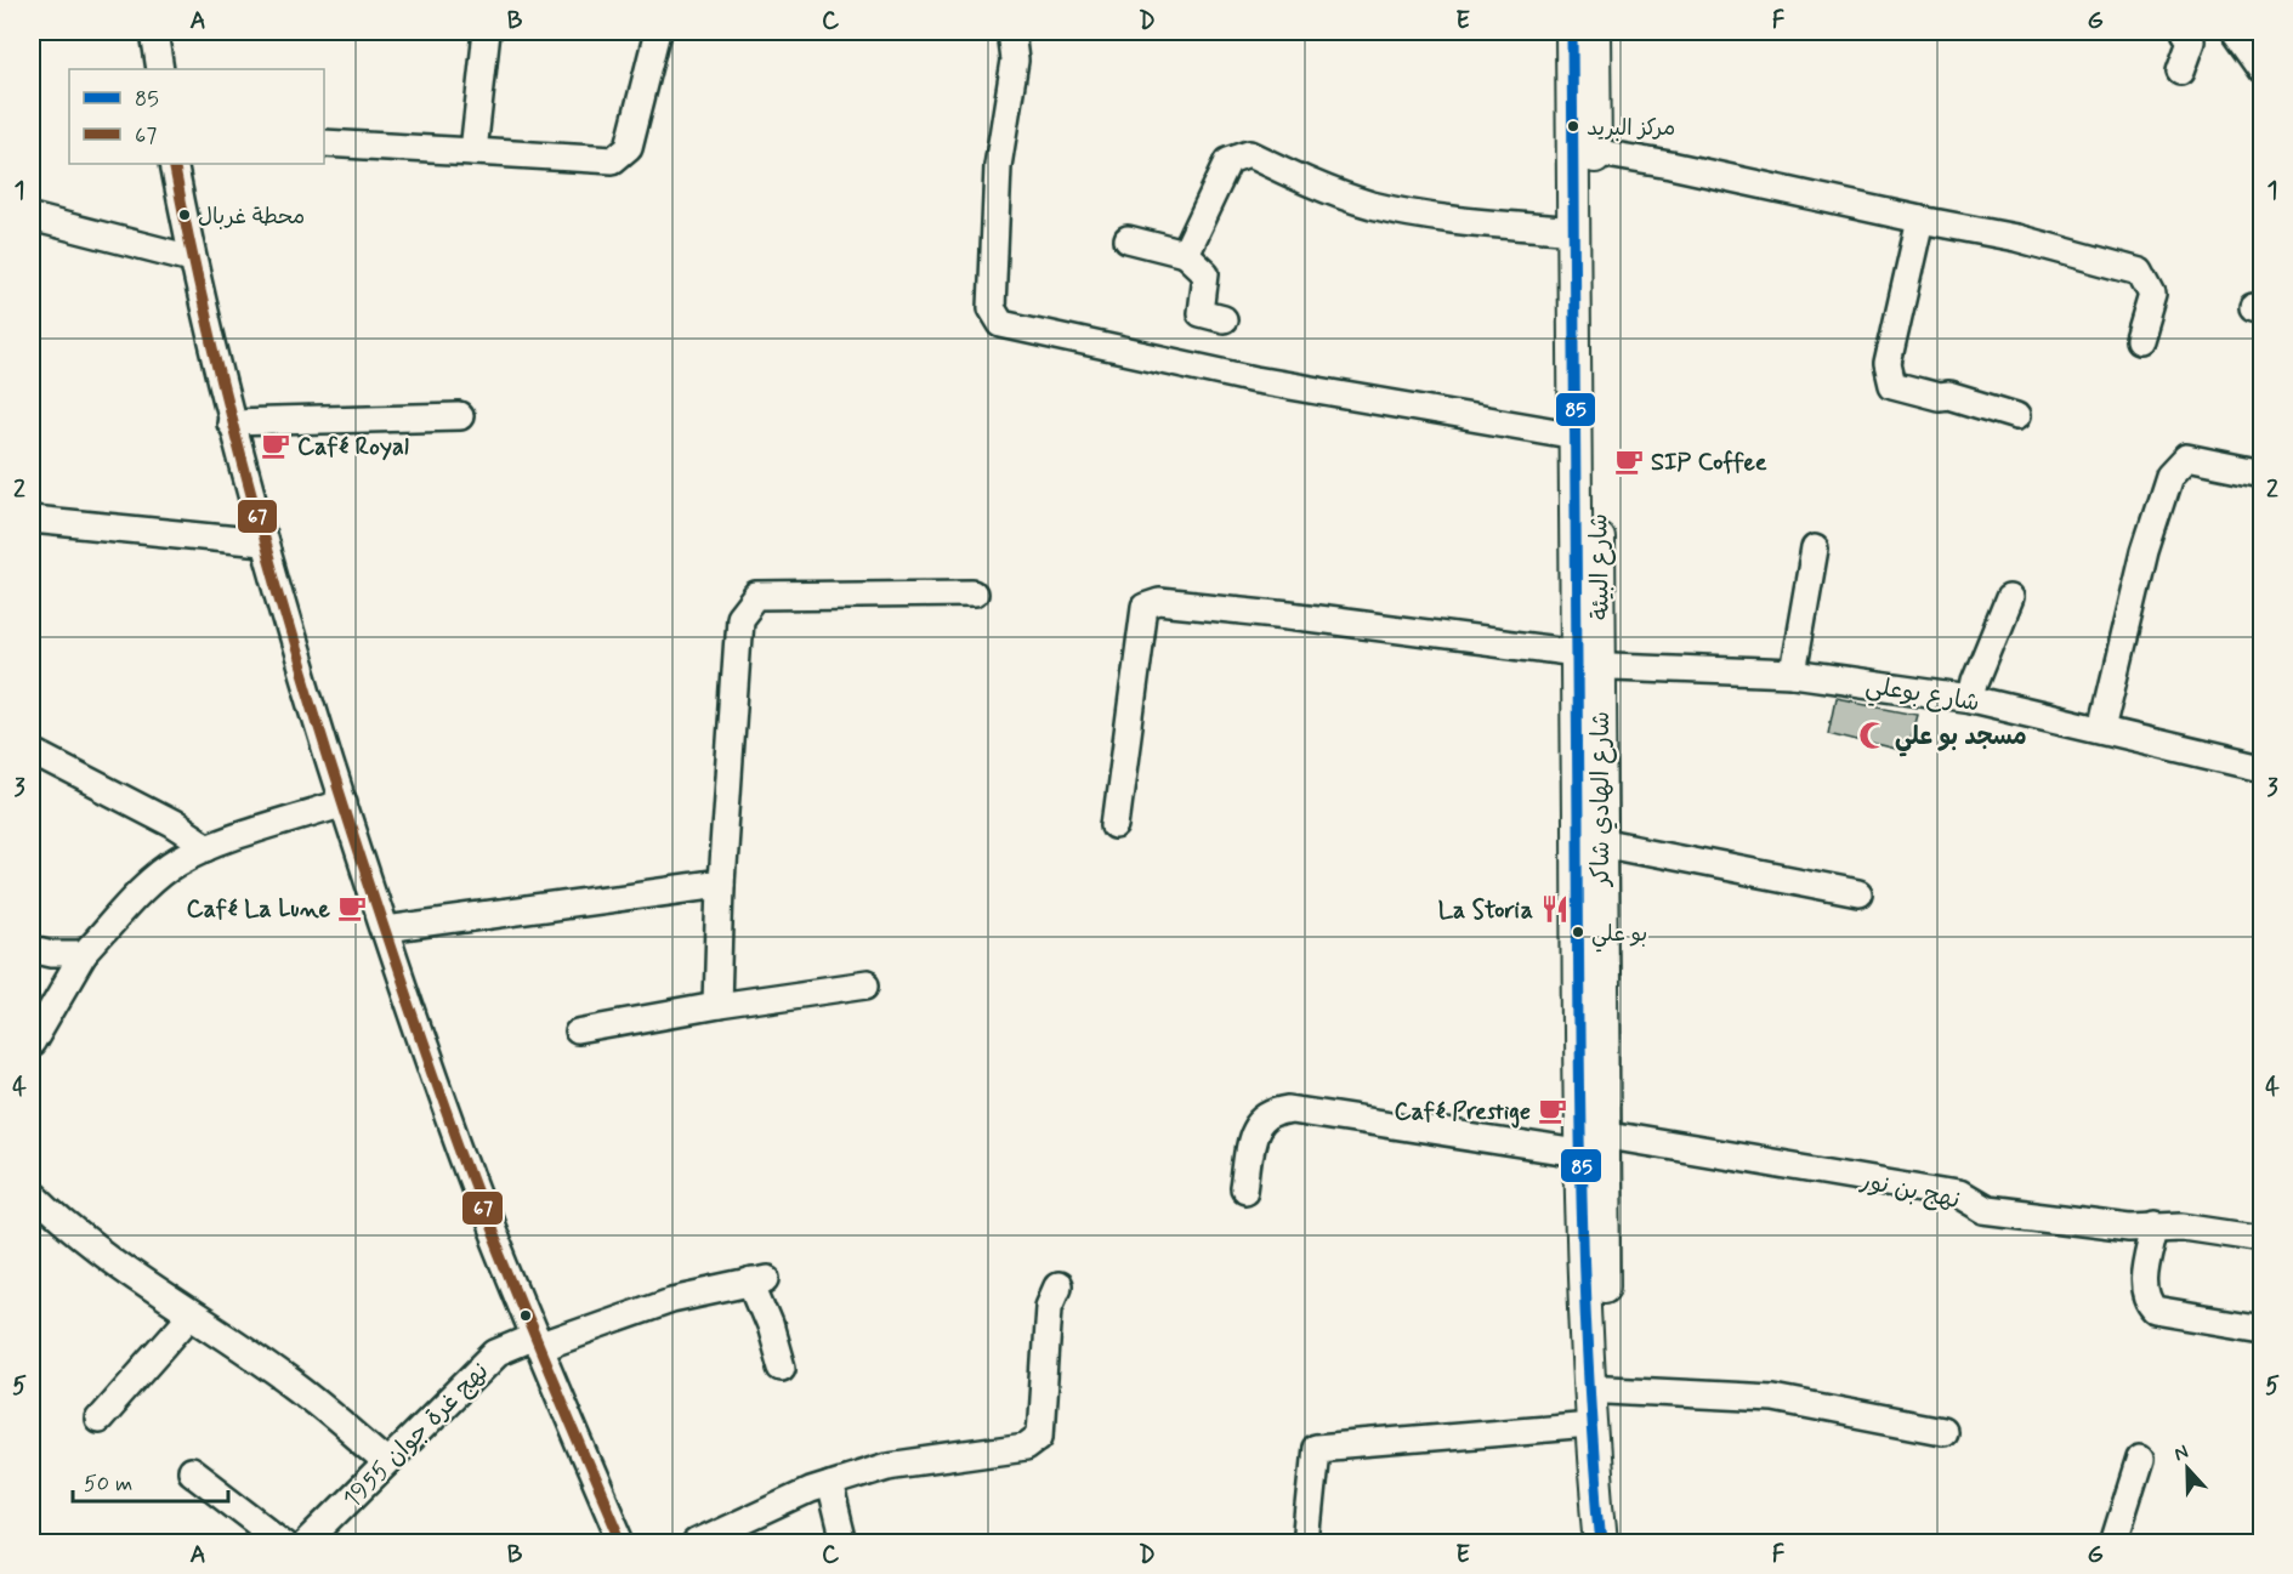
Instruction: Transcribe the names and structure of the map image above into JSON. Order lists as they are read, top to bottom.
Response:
{
  "streets": {
    "main road": ["شارع البيئة", "شارع الهادي شاكر"],
    "street": ["شارع بوعلي", "نهج بن نور", "نهج غرة جوان 1955"]
  },
  "crossings": [
    ["شارع البيئة", "شارع بوعلي"],
    ["شارع البيئة", "شارع الهادي شاكر"],
    ["شارع بوعلي", "شارع الهادي شاكر"],
    ["شارع الهادي شاكر", "نهج بن نور"]
  ],
  "places": {
    "other": ["مركز البريد", "محطة غربال", "بو علي"],
    "cafe": [
      "Café Royal",
      "SIP Coffee",
      "Café La Lune",
      "Café Prestige"
    ],
    "mosque": ["مسجد بو علي"],
    "restaurant": ["La Storia"]
  },
  "lines": ["transit line 85", "transit line 67"],
  "legend": ["85", "67"],
  "scale_bar": "50 m",
  "north": "top",
  "grid": {
    "columns": [
      "A",
      "B",
      "C",
      "D",
      "E",
      "F",
      "G"
    ],
    "rows": [
      "1",
      "2",
      "3",
      "4",
      "5"
    ]
  }
}
